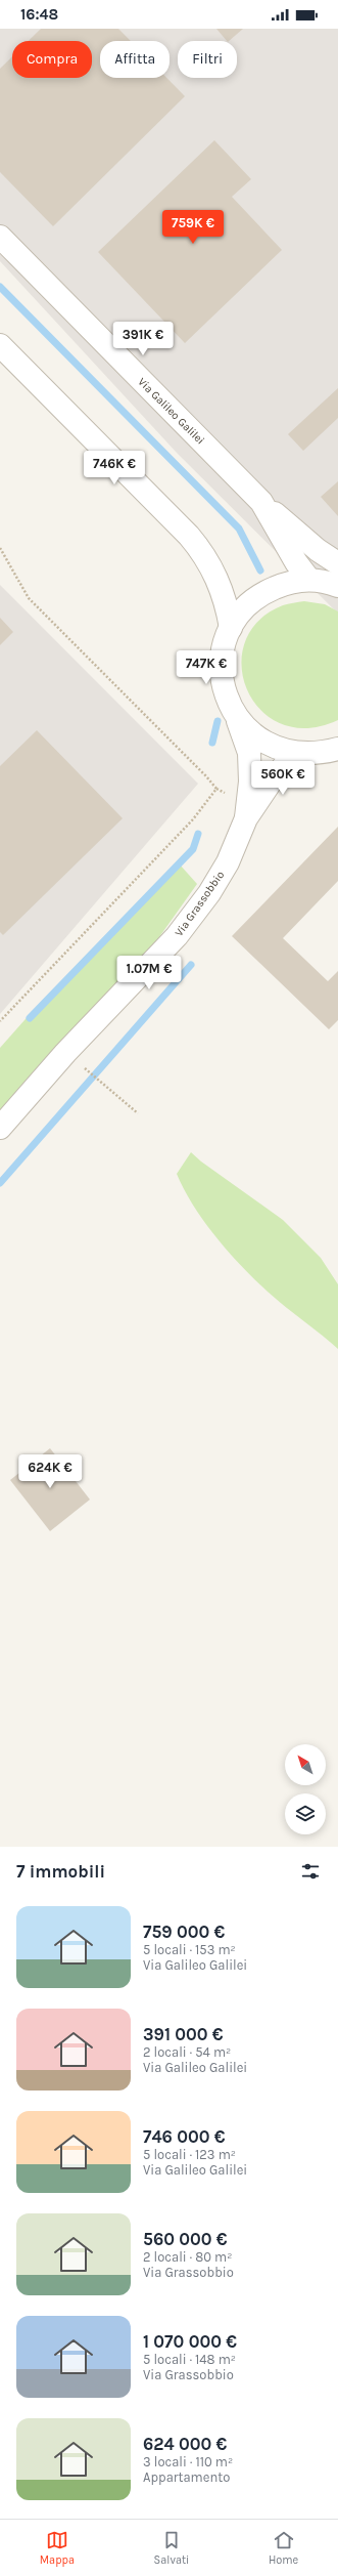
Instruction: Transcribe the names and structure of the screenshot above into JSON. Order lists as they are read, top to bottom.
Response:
{
  "streets": {
    "street": ["Via Galileo Galilei", "Via Grassobbio"]
  },
  "north": "top left",
  "page": {
    "status": "16:48",
    "chip": ["Compra", "Affitta", "Filtri"],
    "price": [
      "759K €",
      "391K €",
      "746K €",
      "747K €",
      "560K €",
      "1.07M €",
      "624K €"
    ],
    "heading": "7 immobili",
    "list": [
      {
        "name": "759 000 €",
        "note": "5 locali · 153 m² · Via Galileo Galilei"
      },
      {
        "name": "391 000 €",
        "note": "2 locali · 54 m² · Via Galileo Galilei"
      },
      {
        "name": "746 000 €",
        "note": "5 locali · 123 m² · Via Galileo Galilei"
      },
      {
        "name": "560 000 €",
        "note": "2 locali · 80 m² · Via Grassobbio"
      },
      {
        "name": "1 070 000 €",
        "note": "5 locali · 148 m² · Via Grassobbio"
      },
      {
        "name": "624 000 €",
        "note": "3 locali · 110 m² · Appartamento"
      }
    ],
    "tabs": ["Mappa", "Salvati", "Home"]
  }
}
